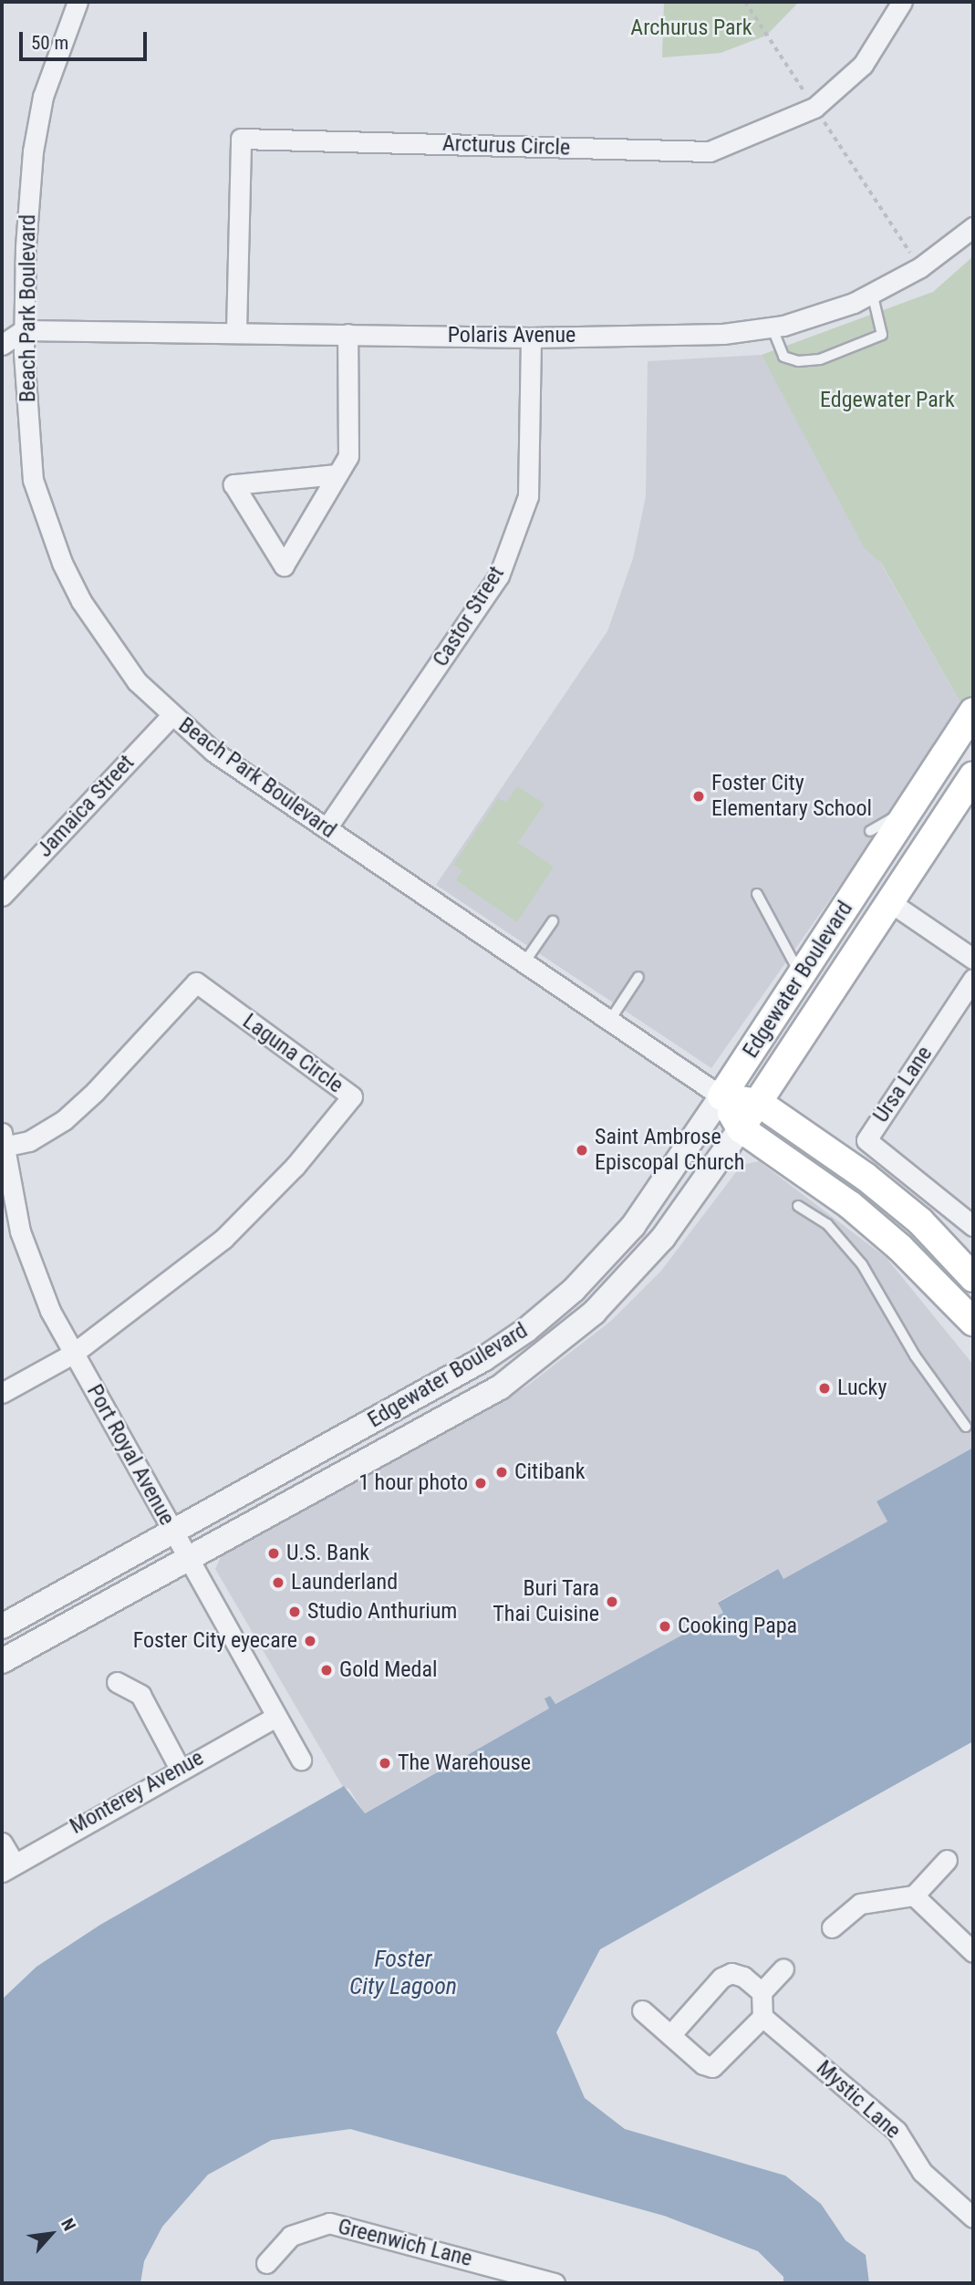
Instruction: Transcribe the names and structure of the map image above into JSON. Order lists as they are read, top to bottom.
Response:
{
  "streets": {
    "main road": ["Beach Park Boulevard", "Edgewater Boulevard"],
    "street": [
      "Arcturus Circle",
      "Polaris Avenue",
      "Castor Street",
      "Jamaica Street",
      "Laguna Circle",
      "Ursa Lane",
      "Port Royal Avenue",
      "Monterey Avenue",
      "Mystic Lane",
      "Greenwich Lane"
    ]
  },
  "crossings": [
    ["Arcturus Circle", "Polaris Avenue"],
    ["Beach Park Boulevard", "Polaris Avenue"],
    ["Beach Park Boulevard", "Castor Street"],
    ["Beach Park Boulevard", "Jamaica Street"],
    ["Beach Park Boulevard", "Edgewater Boulevard"],
    ["Polaris Avenue", "Castor Street"],
    ["Edgewater Boulevard", "Port Royal Avenue"],
    ["Laguna Circle", "Port Royal Avenue"],
    ["Port Royal Avenue", "Monterey Avenue"]
  ],
  "water": ["Foster City Lagoon"],
  "parks": ["Archurus Park", "Edgewater Park"],
  "places": [
    "Foster City Elementary School",
    "Saint Ambrose Episcopal Church",
    "Lucky",
    "Citibank",
    "1 hour photo",
    "U.S. Bank",
    "Launderland",
    "Buri Tara Thai Cuisine",
    "Studio Anthurium",
    "Cooking Papa",
    "Foster City eyecare",
    "Gold Medal",
    "The Warehouse"
  ],
  "scale_bar": "50 m",
  "north": "top right"
}
